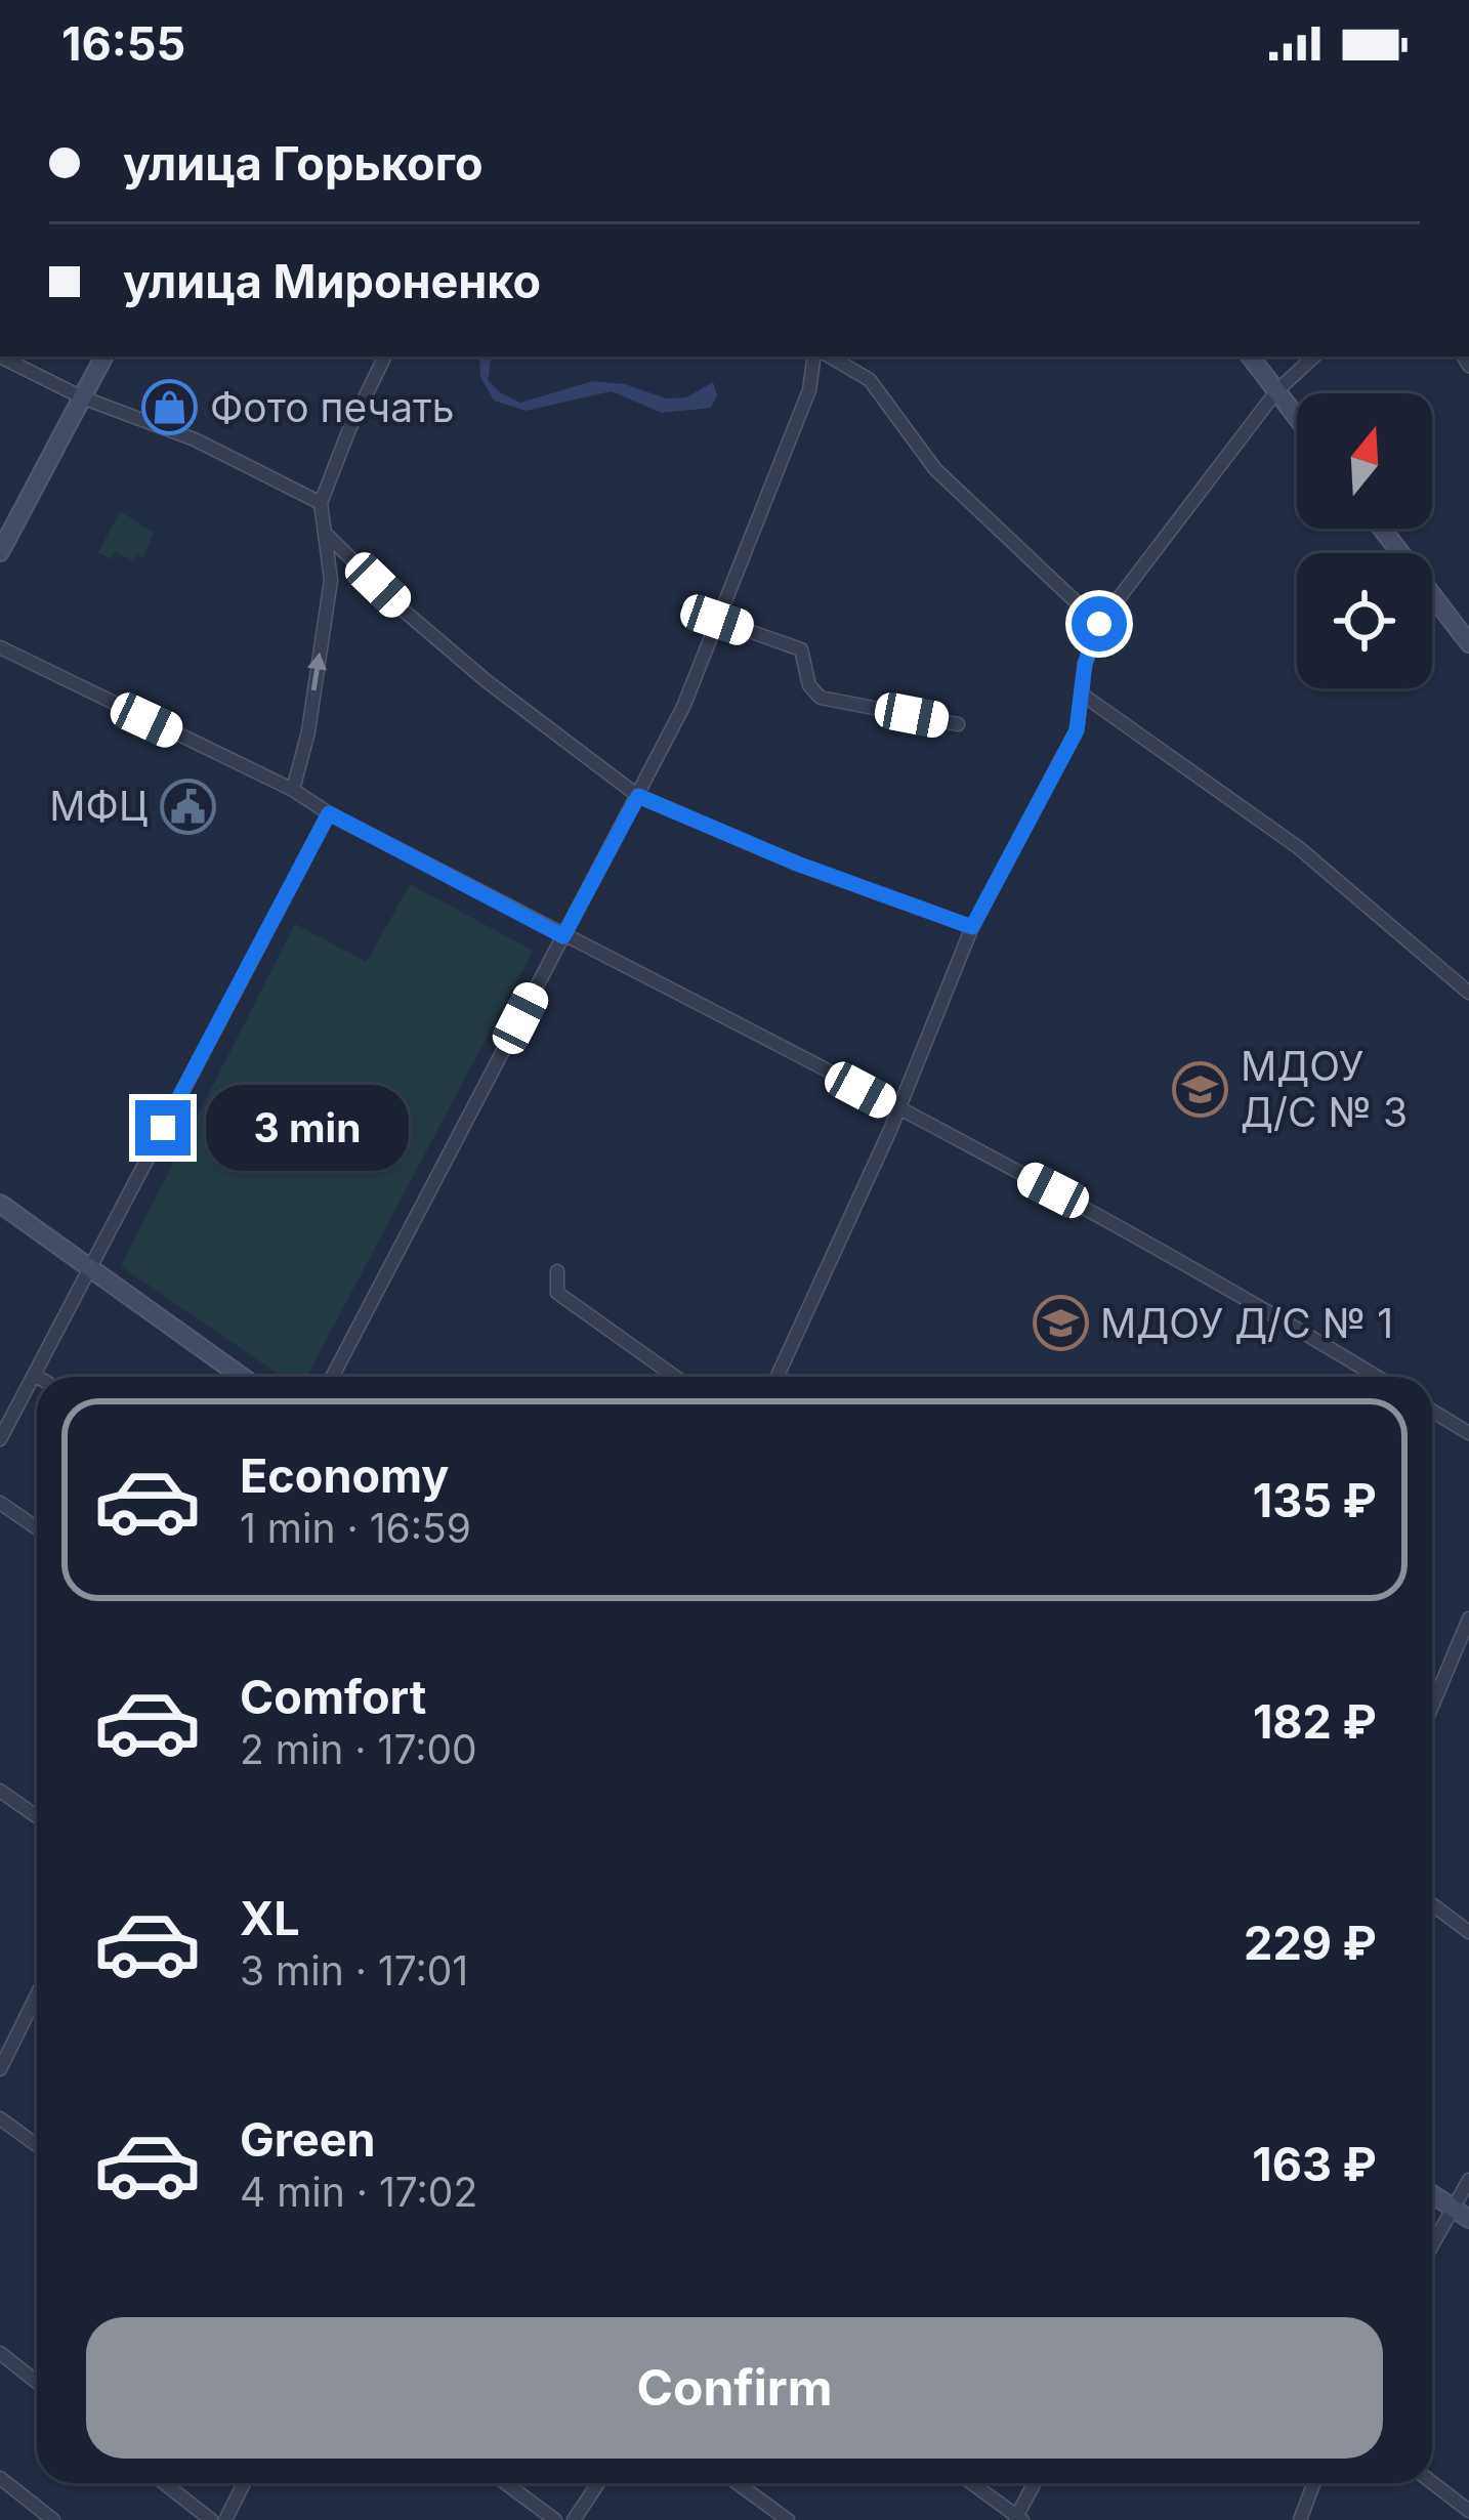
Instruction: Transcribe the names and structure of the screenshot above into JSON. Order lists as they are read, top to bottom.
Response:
{
  "places": {
    "shop": ["Фото печать"],
    "public building": ["МФЦ"],
    "school or university": ["МДОУ Д/С № 3", "МДОУ Д/С № 1"]
  },
  "north": "top",
  "page": {
    "status": "16:55",
    "banner": ["улица Горького", "улица Мироненко"],
    "bubble": "3 min",
    "list": [
      {
        "name": "Economy",
        "note": "1 min · 16:59",
        "value": "135 ₽"
      },
      {
        "name": "Comfort",
        "note": "2 min · 17:00",
        "value": "182 ₽"
      },
      {
        "name": "XL",
        "note": "3 min · 17:01",
        "value": "229 ₽"
      },
      {
        "name": "Green",
        "note": "4 min · 17:02",
        "value": "163 ₽"
      }
    ],
    "buttons": "Confirm"
  }
}
